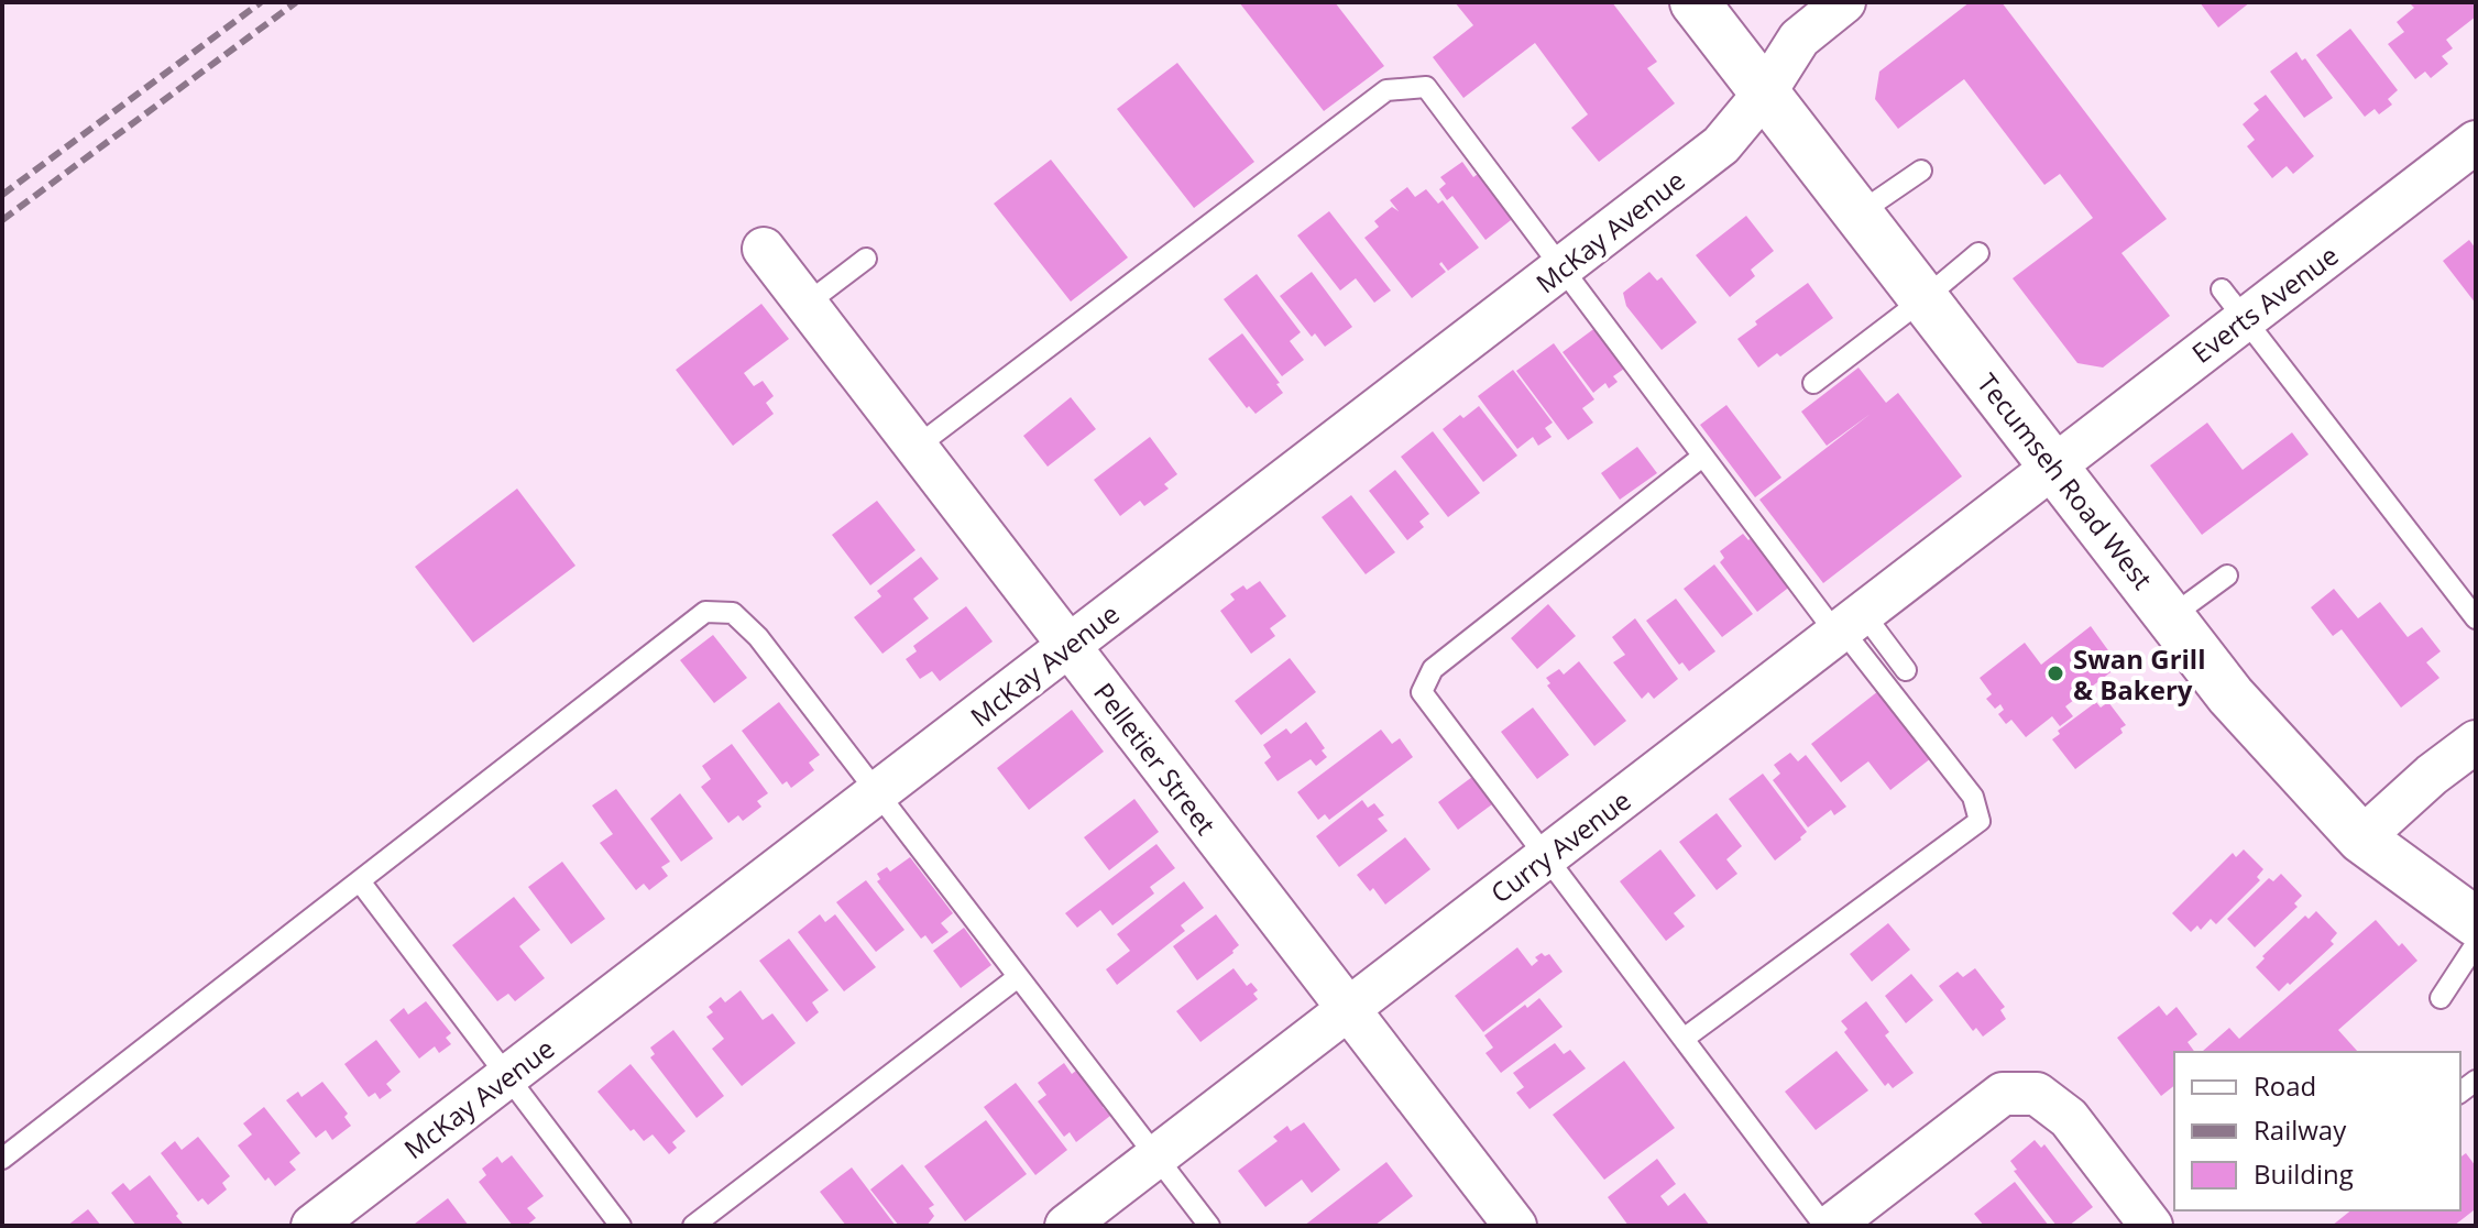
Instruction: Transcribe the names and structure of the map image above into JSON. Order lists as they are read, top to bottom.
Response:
{
  "streets": {
    "main road": ["Tecumseh Road West"],
    "street": [
      "McKay Avenue",
      "Everts Avenue",
      "Pelletier Street",
      "Curry Avenue"
    ]
  },
  "crossings": [
    ["McKay Avenue", "Tecumseh Road West"],
    ["McKay Avenue", "Pelletier Street"],
    ["Everts Avenue", "Tecumseh Road West"],
    ["Everts Avenue", "Curry Avenue"],
    ["Tecumseh Road West", "Curry Avenue"],
    ["Pelletier Street", "Curry Avenue"]
  ],
  "places": ["Swan Grill & Bakery"],
  "legend": ["Road", "Railway", "Building"]
}
